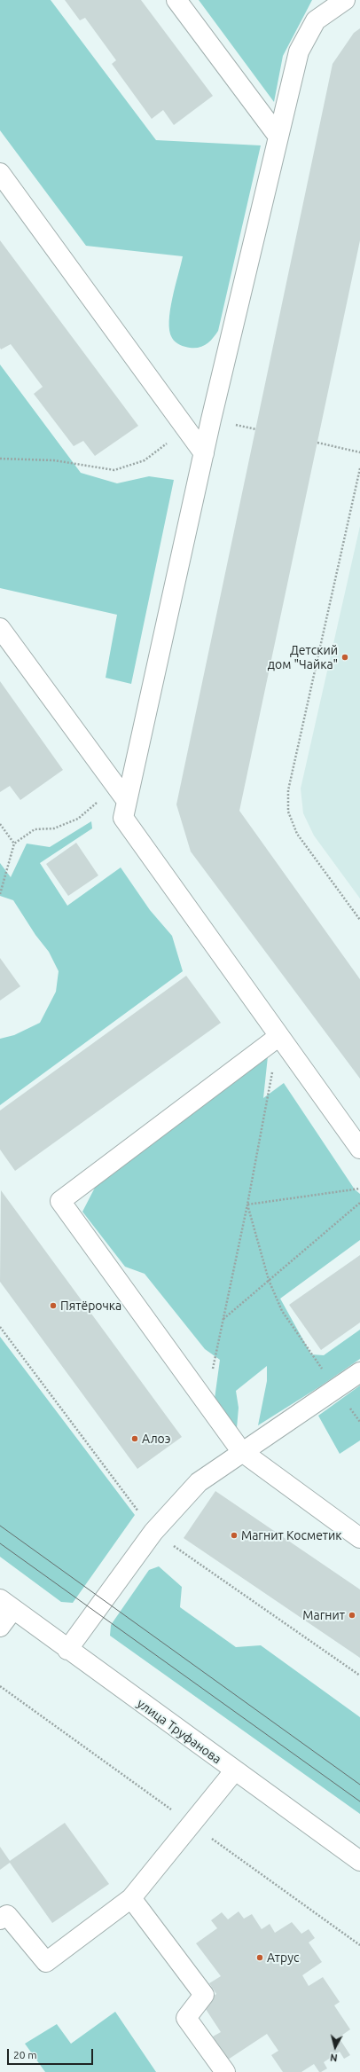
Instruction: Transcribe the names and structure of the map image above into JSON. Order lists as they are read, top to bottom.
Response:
{
  "streets": {
    "street": ["улица Труфанова"]
  },
  "places": [
    "Детский дом \"Чайка\"",
    "Пятёрочка",
    "Алоэ",
    "Магнит Косметик",
    "Магнит",
    "Атрус"
  ],
  "scale_bar": "20 m",
  "north": "bottom"
}
